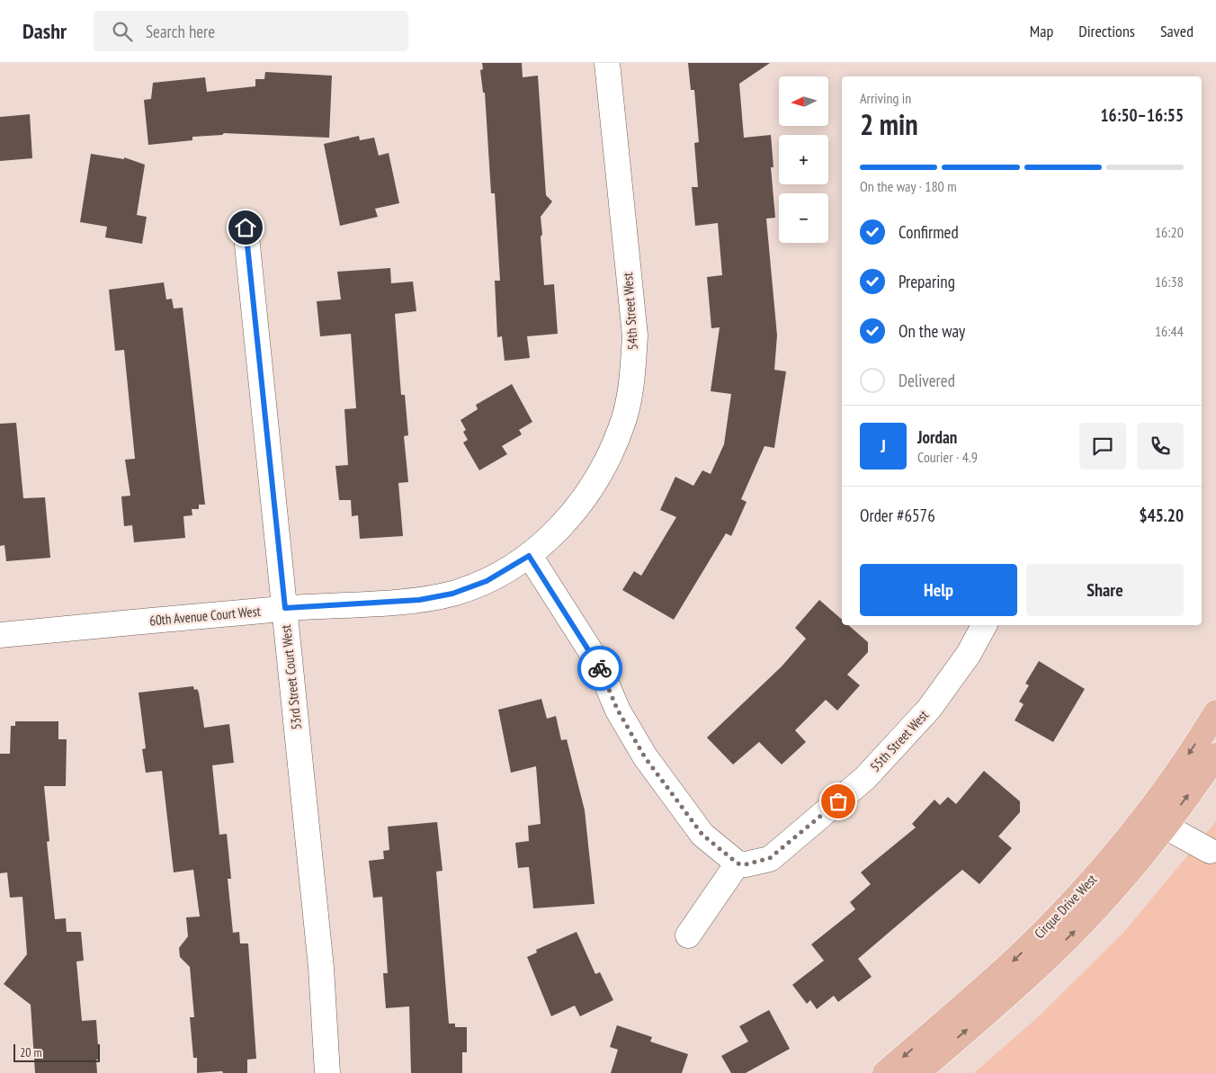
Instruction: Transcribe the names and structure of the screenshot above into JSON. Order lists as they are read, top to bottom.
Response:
{
  "streets": {
    "main road": ["Cirque Drive West"],
    "street": [
      "54th Street West",
      "60th Avenue Court West",
      "53rd Street Court West",
      "55th Street West"
    ]
  },
  "crossings": [
    ["54th Street West", "60th Avenue Court West"],
    ["60th Avenue Court West", "53rd Street Court West"]
  ],
  "scale_bar": "20 m",
  "north": "left",
  "page": {
    "header": "Dashr",
    "search": "Search here",
    "nav": ["Map", "Directions", "Saved"],
    "map_buttons": ["+", "−"],
    "heading": ["2 min", "Arriving in", "16:50–16:55"],
    "panel": [
      "Jordan",
      "Courier · 4.9",
      "Order #6576",
      "$45.20"
    ],
    "bar": "On the way · 180 m",
    "list": [
      ["Confirmed", "16:20"],
      ["Preparing", "16:38"],
      ["On the way", "16:44"],
      "Delivered"
    ],
    "round": "J",
    "buttons": ["Help", "Share"],
    "scale": "20 m"
  }
}
